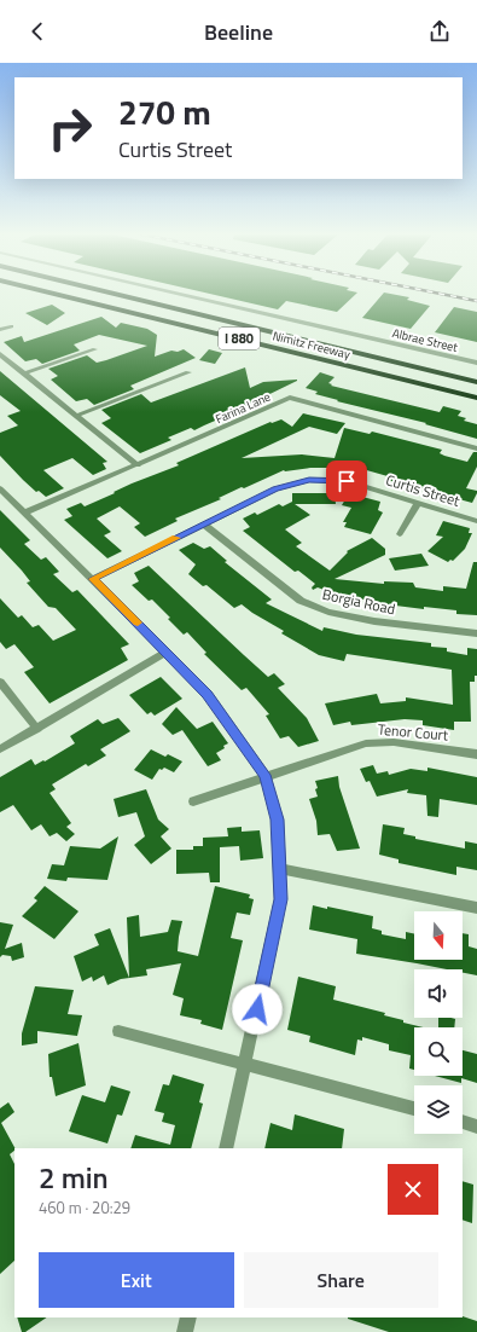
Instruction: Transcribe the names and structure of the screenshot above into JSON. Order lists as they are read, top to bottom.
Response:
{
  "streets": {
    "highway": ["I 880", "Nimitz Freeway"],
    "street": [
      "Albrae Street",
      "Farina Lane",
      "Curtis Street",
      "Borgia Road",
      "Tenor Court"
    ]
  },
  "crossings": [
    ["Curtis Street", "Borgia Road"]
  ],
  "north": "bottom",
  "page": {
    "header": "Beeline",
    "turn": ["270 m", "Curtis Street"],
    "heading": ["2 min", "460 m · 20:29"],
    "buttons": ["Exit", "Share"]
  }
}
